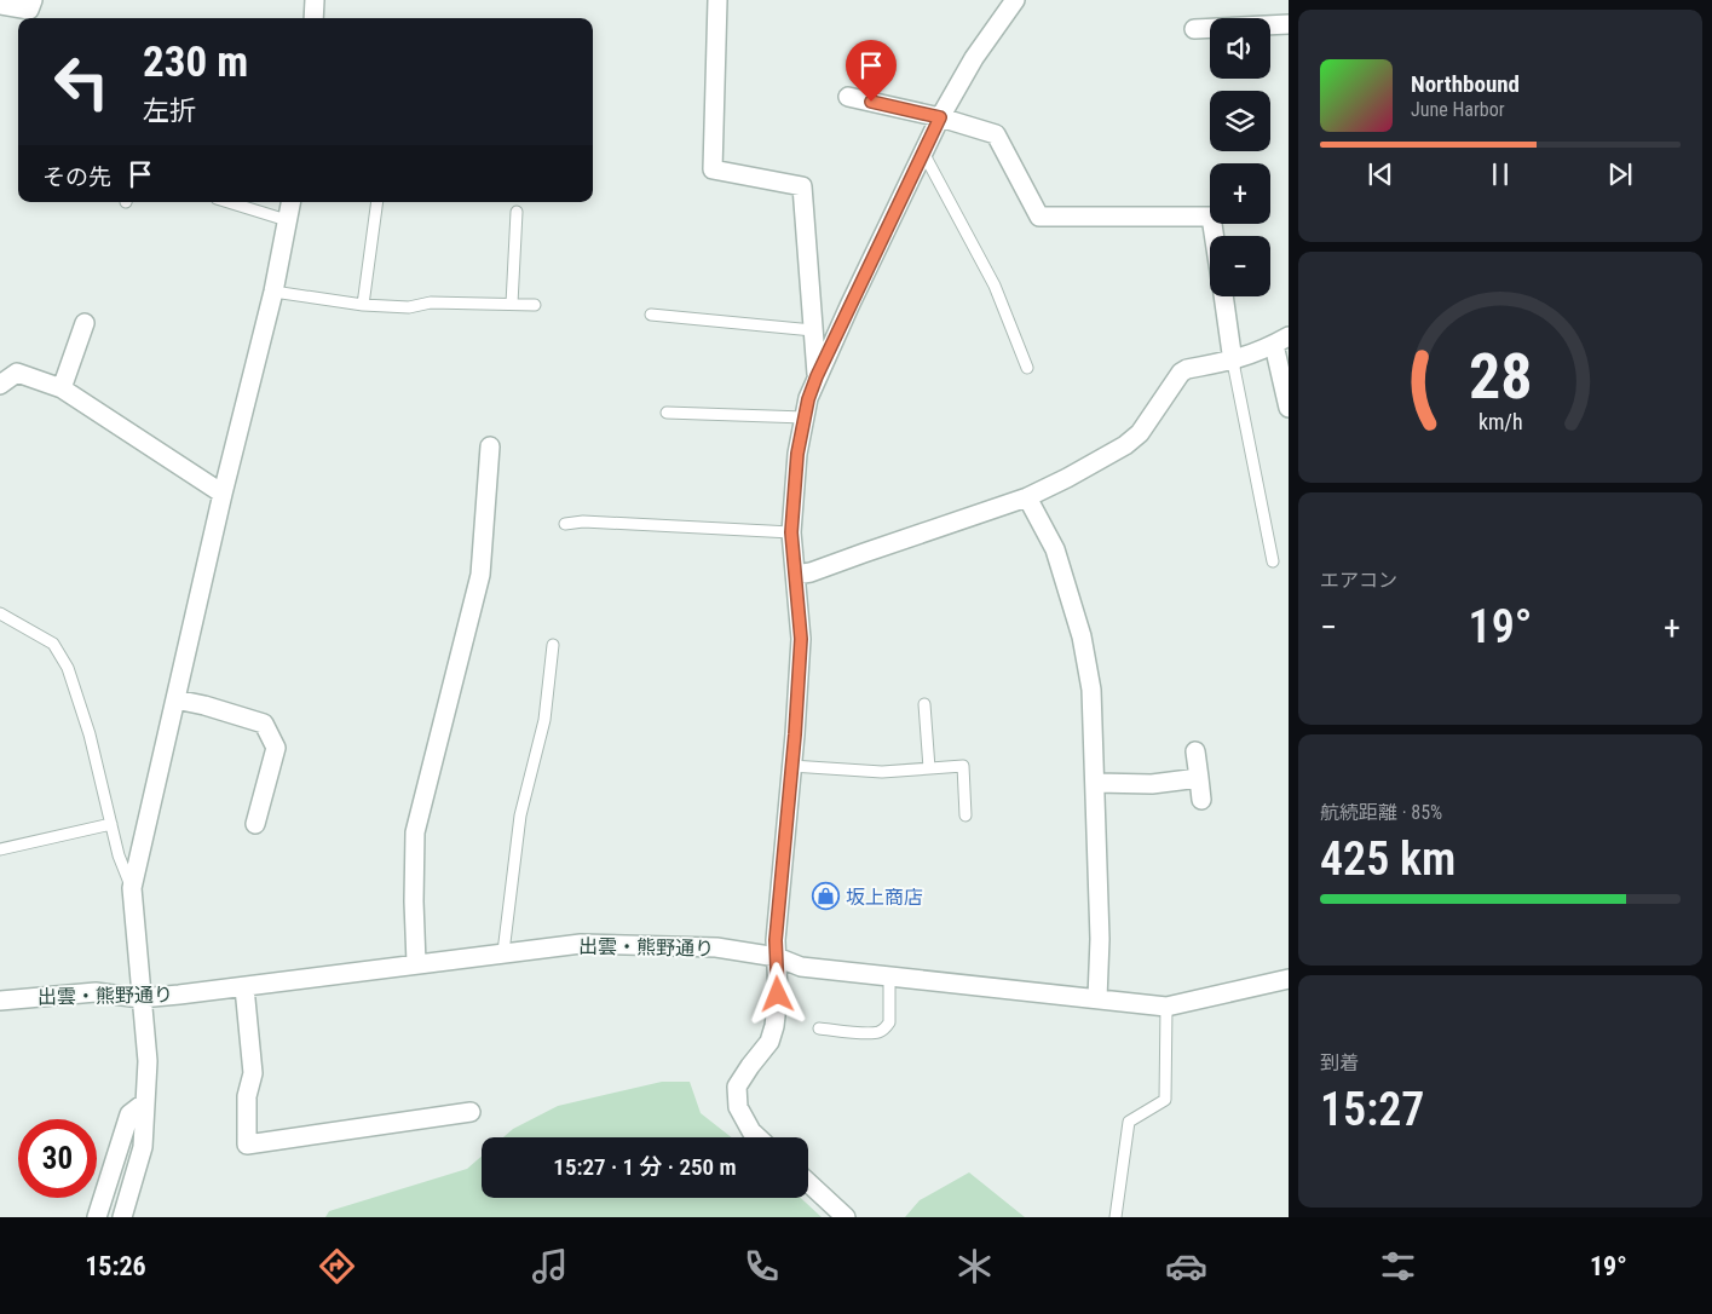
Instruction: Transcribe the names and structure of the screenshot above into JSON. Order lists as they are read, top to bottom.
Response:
{
  "streets": {
    "street": ["出雲・熊野通り"]
  },
  "places": {
    "shop": ["坂上商店"]
  },
  "page": {
    "map_buttons": ["+", "−"],
    "turn": ["230 m", "左折"],
    "song": ["Northbound", "June Harbor"],
    "then": "その先",
    "tile": [
      "エアコン",
      ["航続距離 · 85%", "425 km"],
      ["到着", "15:27"]
    ],
    "heat": ["−", "19°", "+"],
    "limit": "30",
    "trip": "15:27 · 1 分 · 250 m",
    "tabs": ["15:26", "19°"],
    "gauge": ["28", "km/h"]
  }
}
